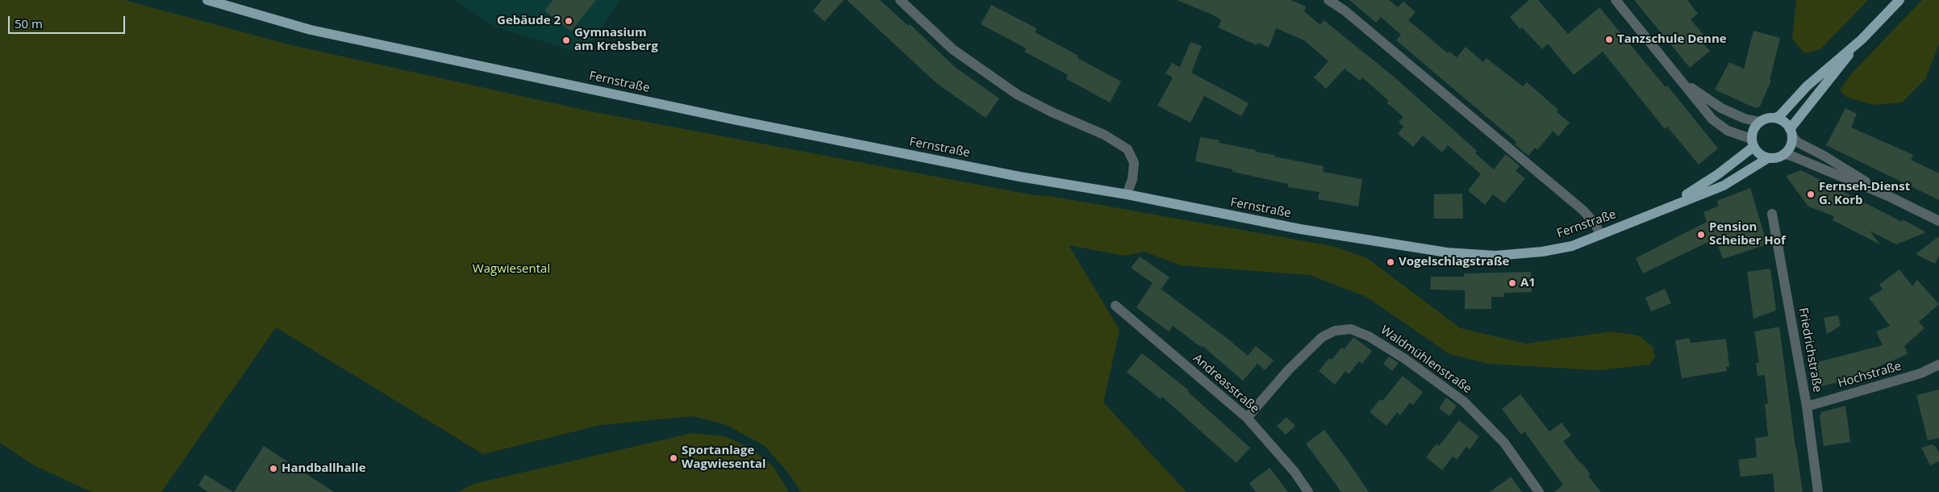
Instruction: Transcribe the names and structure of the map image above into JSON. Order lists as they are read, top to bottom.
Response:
{
  "streets": {
    "main road": ["Fernstraße"],
    "street": [
      "Friedrichstraße",
      "Waldmühlenstraße",
      "Hochstraße",
      "Andreasstraße"
    ]
  },
  "crossings": [
    ["Friedrichstraße", "Hochstraße"],
    ["Waldmühlenstraße", "Andreasstraße"]
  ],
  "parks": ["Wagwiesental"],
  "places": [
    "Gebäude 2",
    "Tanzschule Denne",
    "Gymnasium am Krebsberg",
    "Fernseh-Dienst G. Korb",
    "Pension Scheiber Hof",
    "Vogelschlagstraße",
    "A1",
    "Sportanlage Wagwiesental",
    "Handballhalle"
  ],
  "scale_bar": "50 m"
}
